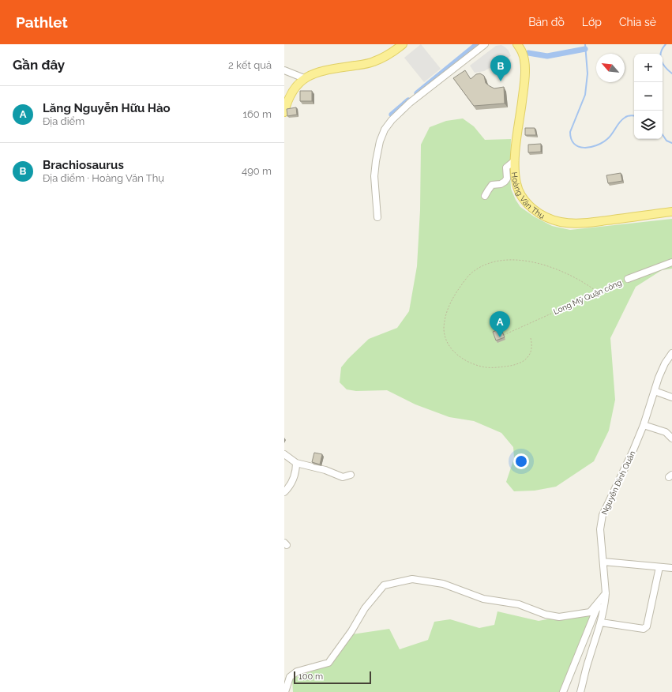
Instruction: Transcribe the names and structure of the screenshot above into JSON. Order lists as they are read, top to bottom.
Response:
{
  "streets": {
    "main road": ["Hoàng Văn Thụ"],
    "street": ["Long Mỹ Quận công", "Nguyễn Đình Quân"]
  },
  "scale_bar": "100 m",
  "north": "top left",
  "page": {
    "header": "Pathlet",
    "nav": ["Bản đồ", "Lớp", "Chia sẻ"],
    "heading": ["Gần đây", "2 kết quả"],
    "map_buttons": ["+", "−"],
    "pins": ["B", "A"],
    "list": [
      {
        "mark": "A",
        "name": "Lăng Nguyễn Hữu Hào",
        "note": "Địa điểm",
        "value": "160 m"
      },
      {
        "mark": "B",
        "name": "Brachiosaurus",
        "note": "Địa điểm · Hoàng Văn Thụ",
        "value": "490 m"
      }
    ],
    "scale": "100 m"
  }
}
